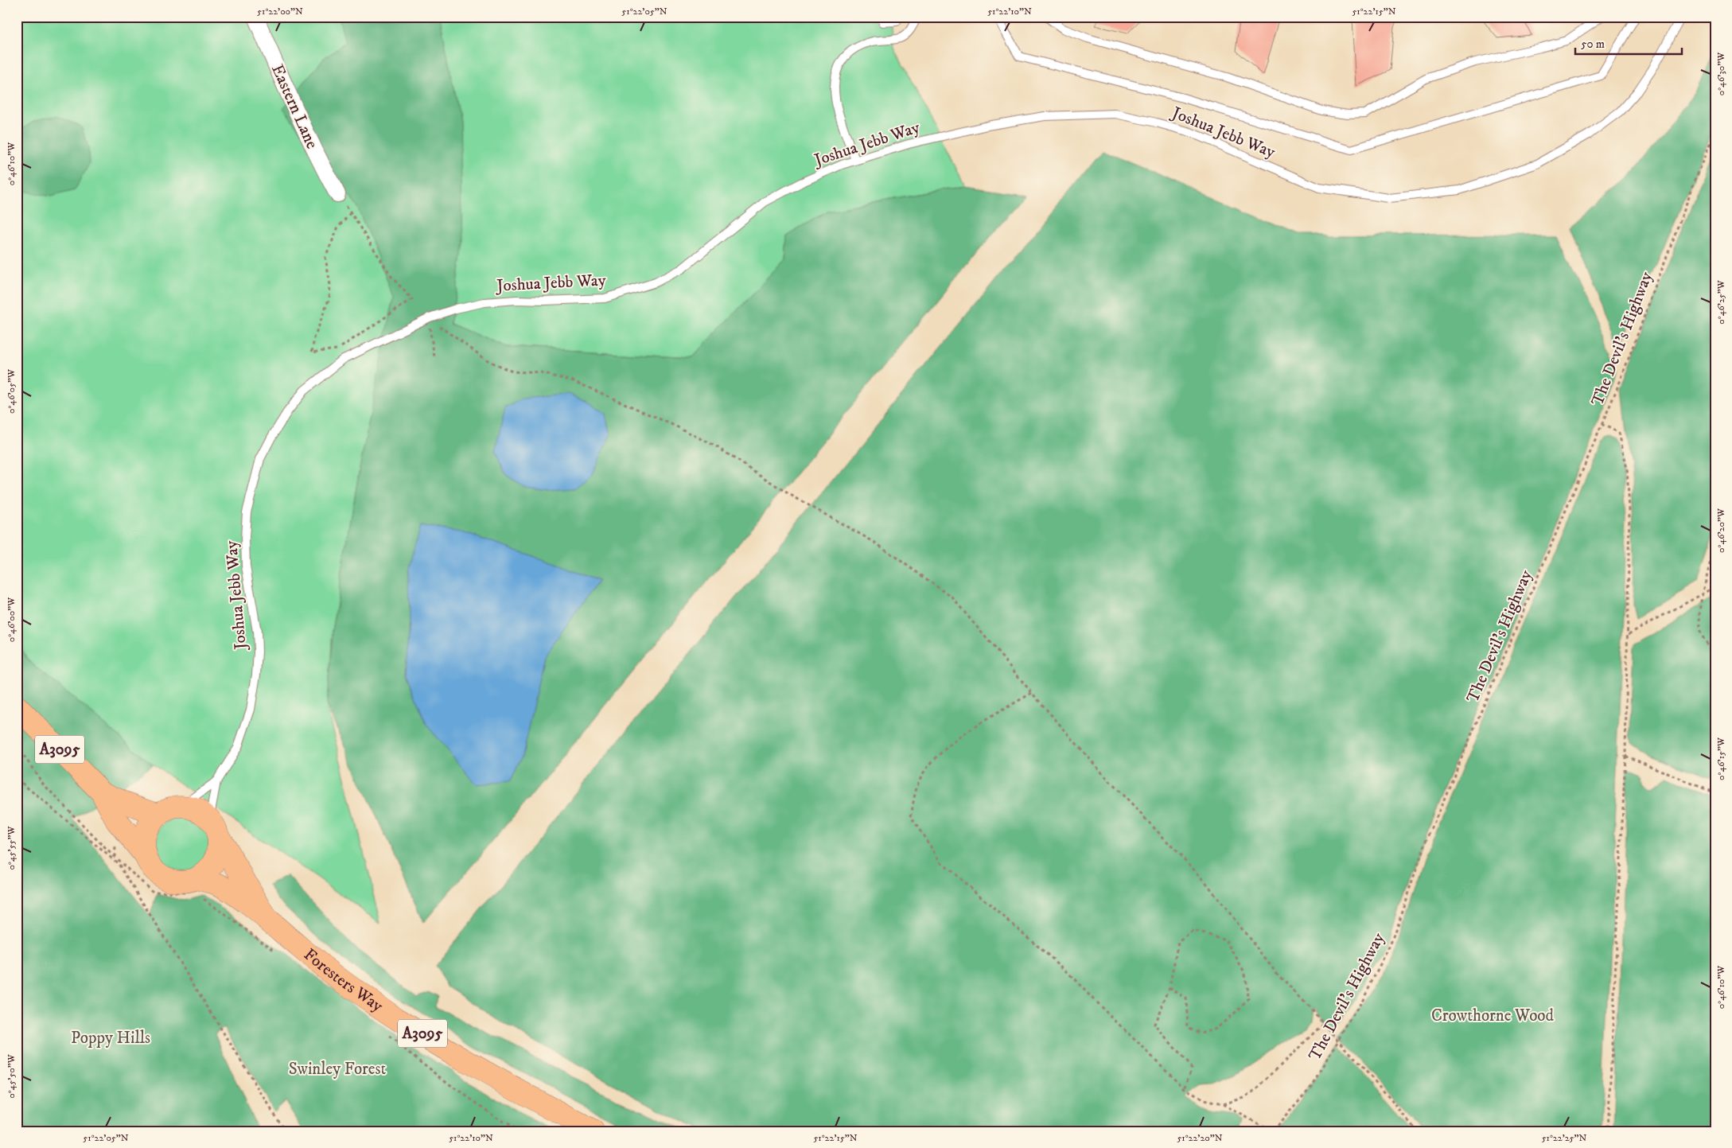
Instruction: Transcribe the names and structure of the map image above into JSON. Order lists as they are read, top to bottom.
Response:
{
  "streets": {
    "main road": ["A3095", "Foresters Way"],
    "street": ["Eastern Lane"],
    "lane": ["Joshua Jebb Way"],
    "path": ["The Devil's Highway"]
  },
  "crossings": [
    ["Joshua Jebb Way", "A3095"],
    ["Joshua Jebb Way", "Foresters Way"],
    ["A3095", "Foresters Way"]
  ],
  "parks": ["Crowthorne Wood", "Poppy Hills", "Swinley Forest"],
  "scale_bar": "50 m",
  "coordinates": [
    "51°22'00\"N",
    "51°22'05\"N",
    "51°22'10\"N",
    "51°22'15\"N",
    "0°46'30\"W",
    "0°46'10\"W",
    "0°46'25\"W",
    "0°46'05\"W",
    "0°46'20\"W",
    "0°46'00\"W",
    "0°46'15\"W",
    "0°45'55\"W",
    "0°45'50\"W",
    "51°22'20\"N",
    "51°22'25\"N"
  ]
}
